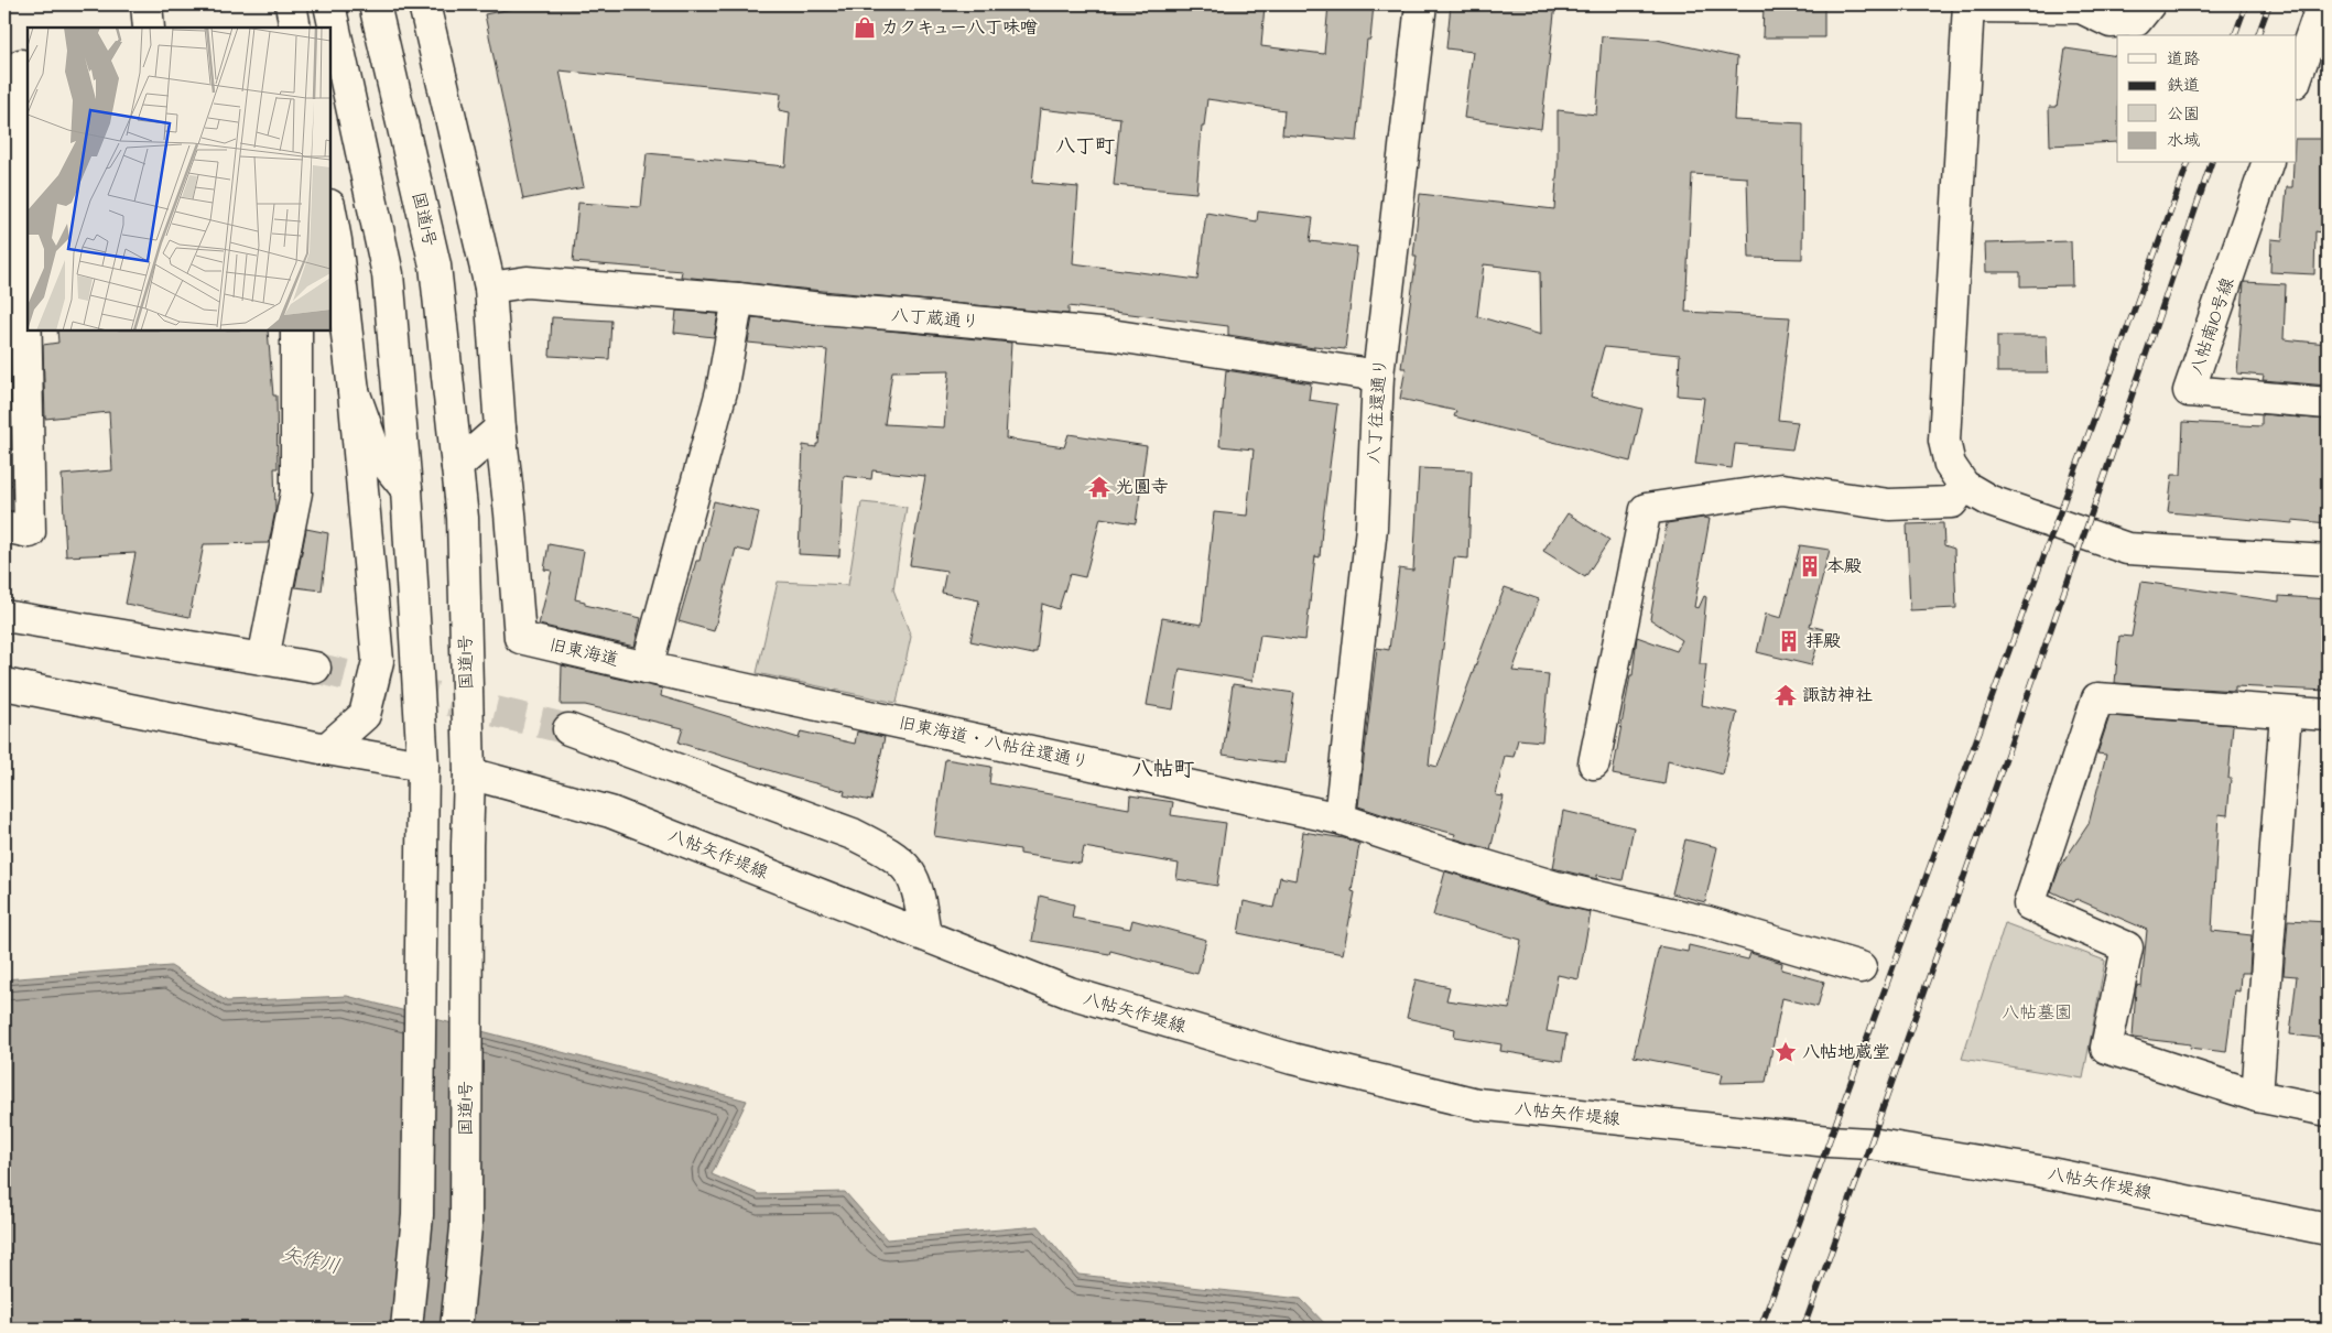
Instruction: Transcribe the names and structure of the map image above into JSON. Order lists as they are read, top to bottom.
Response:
{
  "streets": {
    "main road": [
      "国道1号",
      "八丁蔵通り",
      "八帖南10号線",
      "八丁往還通り",
      "旧東海道",
      "旧東海道・八帖往還通り",
      "八帖矢作堤線"
    ]
  },
  "crossings": [
    ["国道1号", "八帖矢作堤線"],
    ["八丁蔵通り", "八丁往還通り"],
    ["八丁往還通り", "旧東海道・八帖往還通り"],
    ["旧東海道", "旧東海道・八帖往還通り"]
  ],
  "districts": ["八丁町", "八帖町"],
  "water": ["矢作川"],
  "parks": ["八帖墓園"],
  "places": {
    "shop": ["カクキュー八丁味噌"],
    "temple": ["光圓寺", "諏訪神社"],
    "building": ["本殿", "拝殿"],
    "place": ["八帖地蔵堂"]
  },
  "legend": [
    "道路",
    "鉄道",
    "公園",
    "水域"
  ]
}
